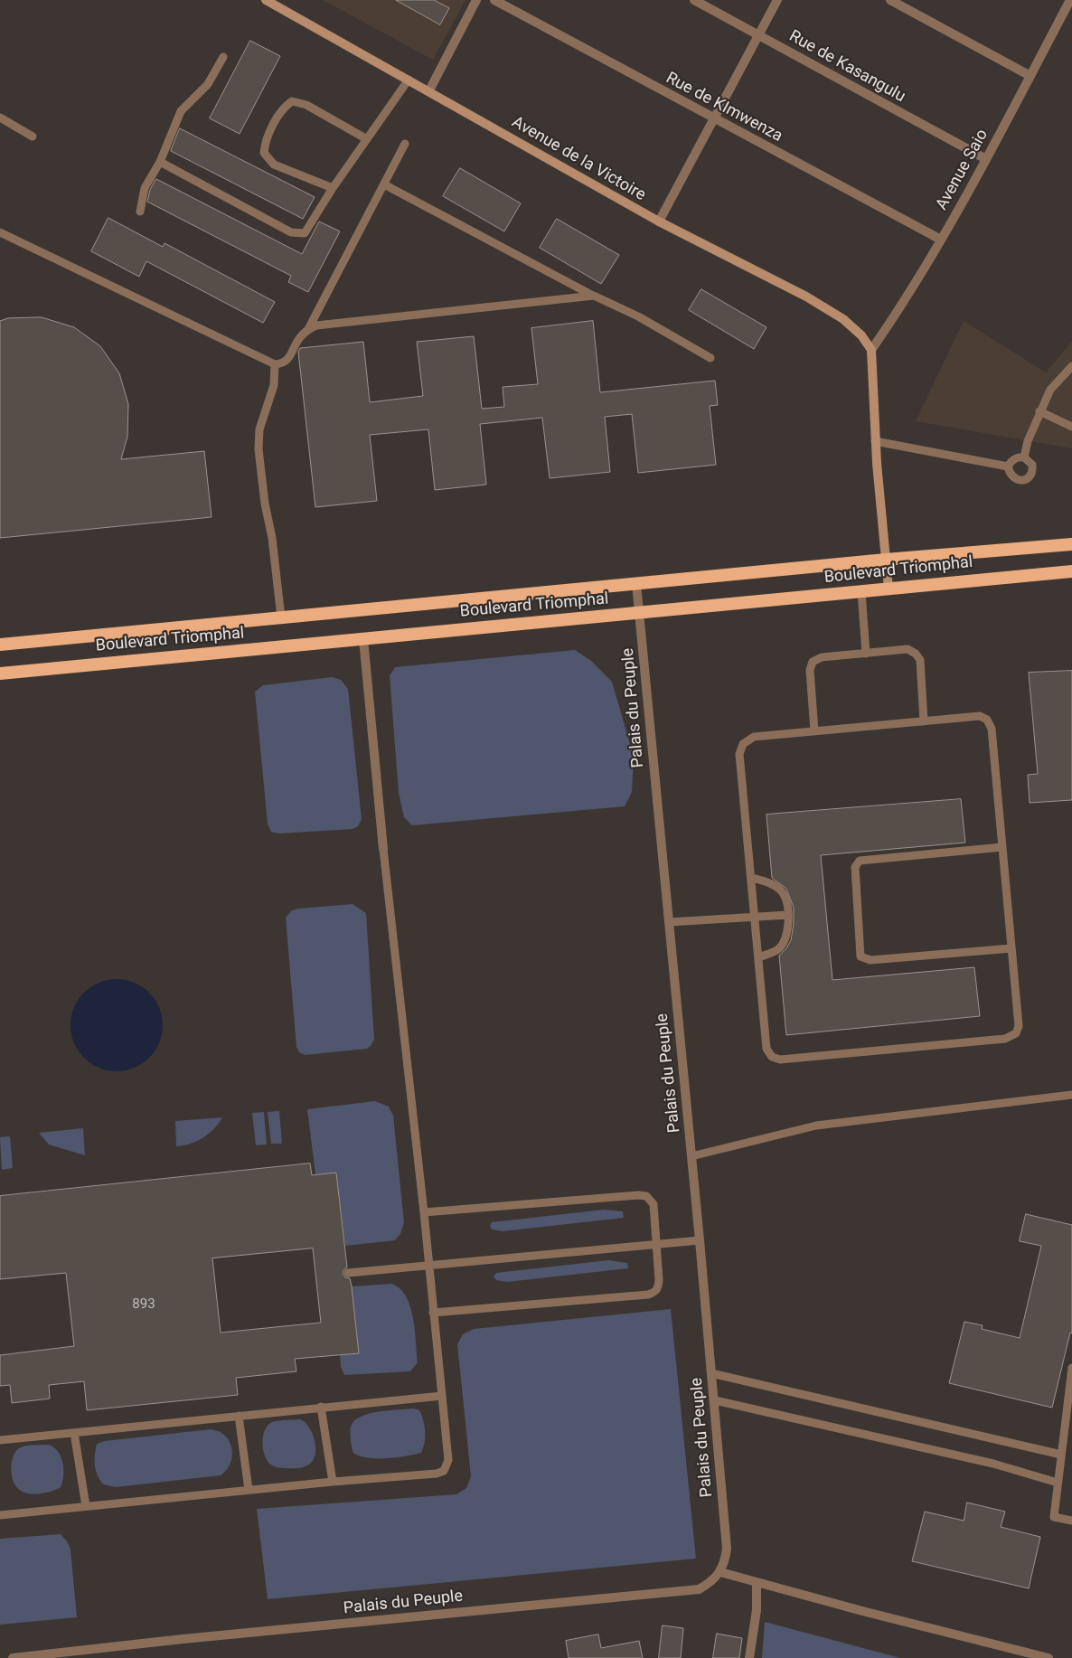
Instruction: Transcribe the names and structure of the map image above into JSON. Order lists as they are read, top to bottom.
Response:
{
  "streets": {
    "highway": ["Boulevard Triomphal"],
    "main road": ["Avenue de la Victoire"],
    "street": [
      "Rue de Kasangulu",
      "Rue de KImwenza",
      "Avenue Saio",
      "Palais du Peuple"
    ]
  },
  "crossings": [
    ["Rue de Kasangulu", "Avenue Saio"],
    ["Rue de KImwenza", "Avenue Saio"],
    ["Avenue de la Victoire", "Avenue Saio"],
    ["Boulevard Triomphal", "Palais du Peuple"]
  ],
  "house_numbers": ["893"]
}
